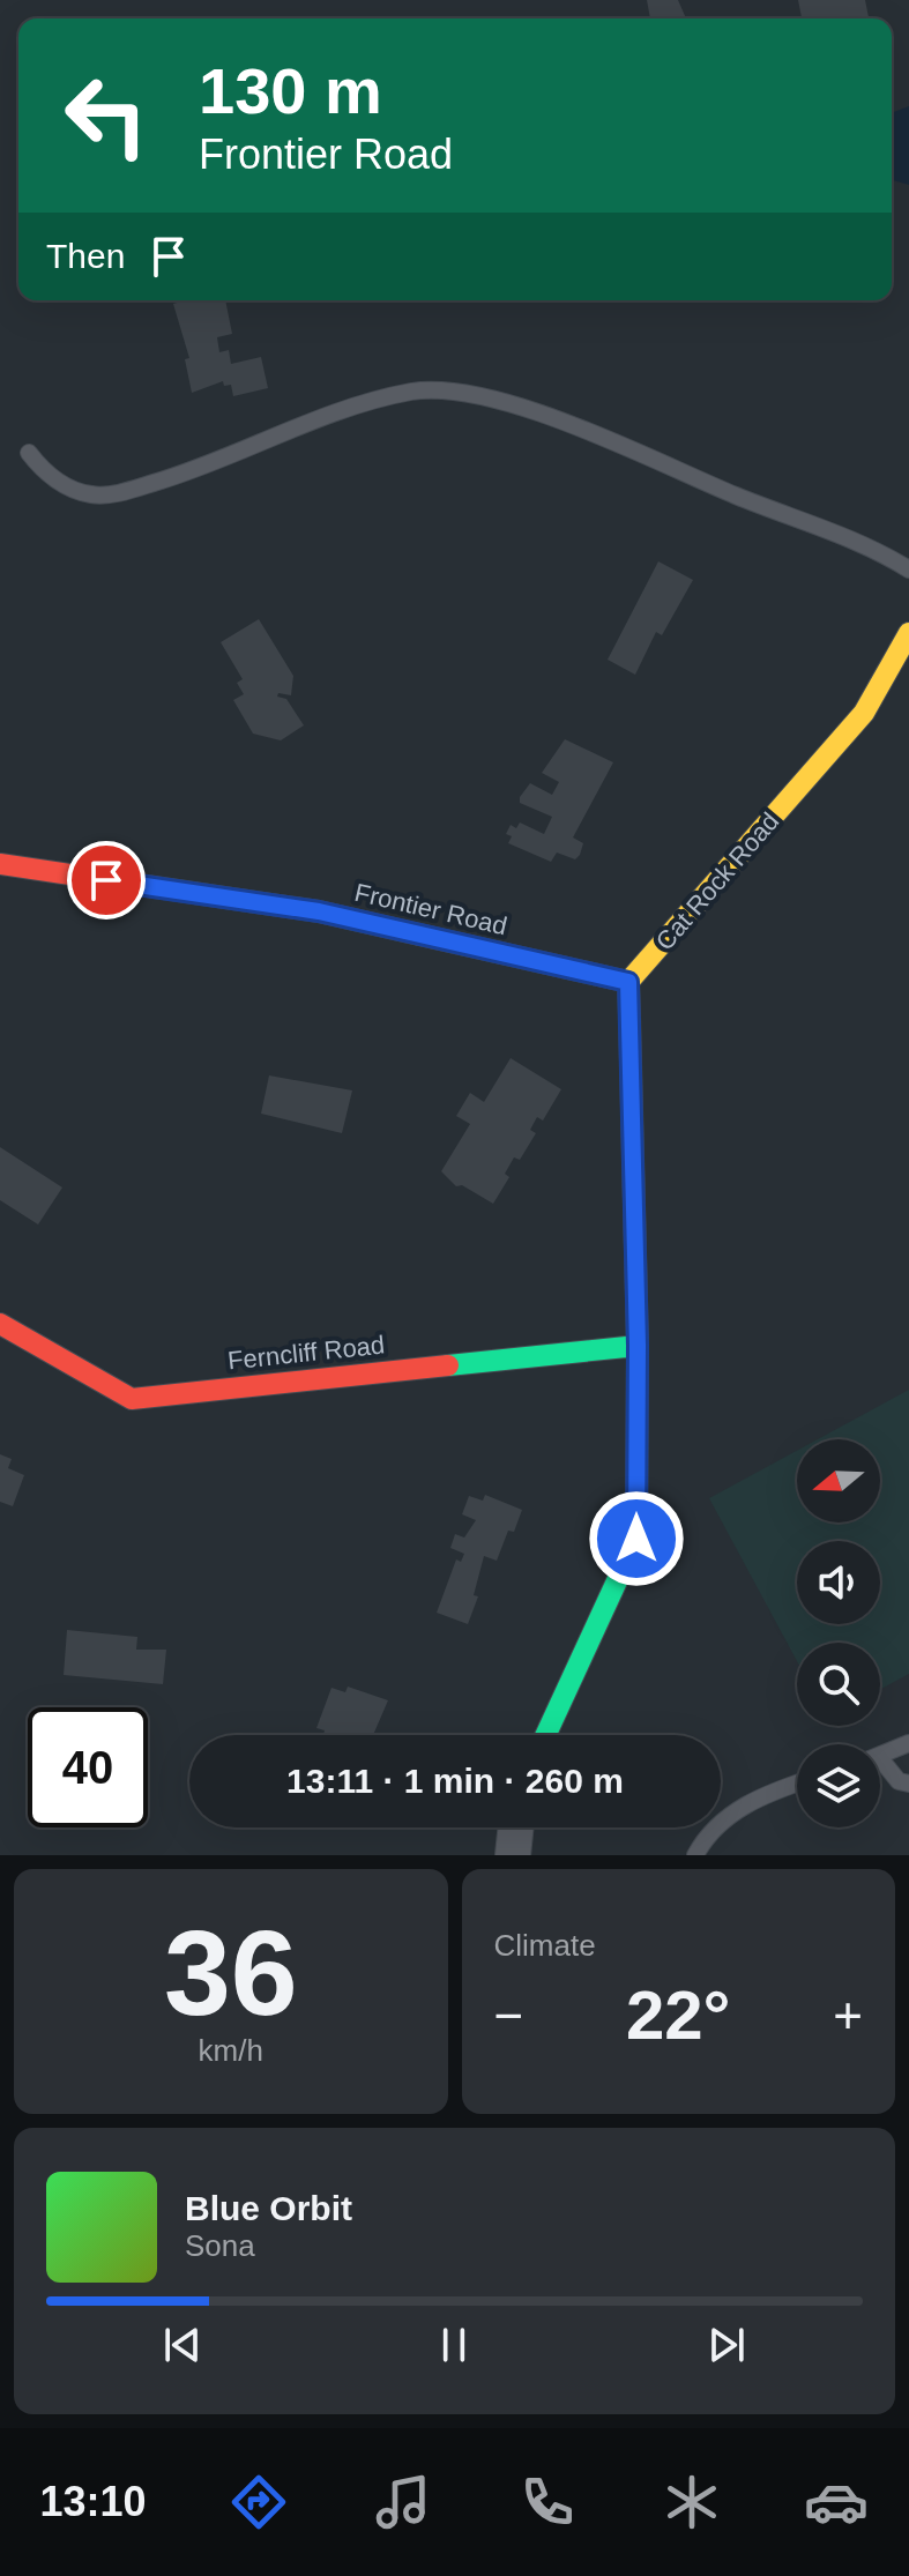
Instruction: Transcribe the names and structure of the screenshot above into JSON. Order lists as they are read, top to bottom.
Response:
{
  "streets": {
    "street": ["Cat Rock Road", "Frontier Road", "Ferncliff Road"]
  },
  "crossings": [
    ["Cat Rock Road", "Frontier Road"]
  ],
  "north": "left",
  "page": {
    "turn": ["130 m", "Frontier Road"],
    "then": "Then",
    "limit": "40",
    "trip": "13:11 · 1 min · 260 m",
    "tile": [
      ["36", "km/h"],
      "Climate"
    ],
    "heat": ["−", "22°", "+"],
    "song": ["Blue Orbit", "Sona"],
    "tabs": "13:10"
  }
}
